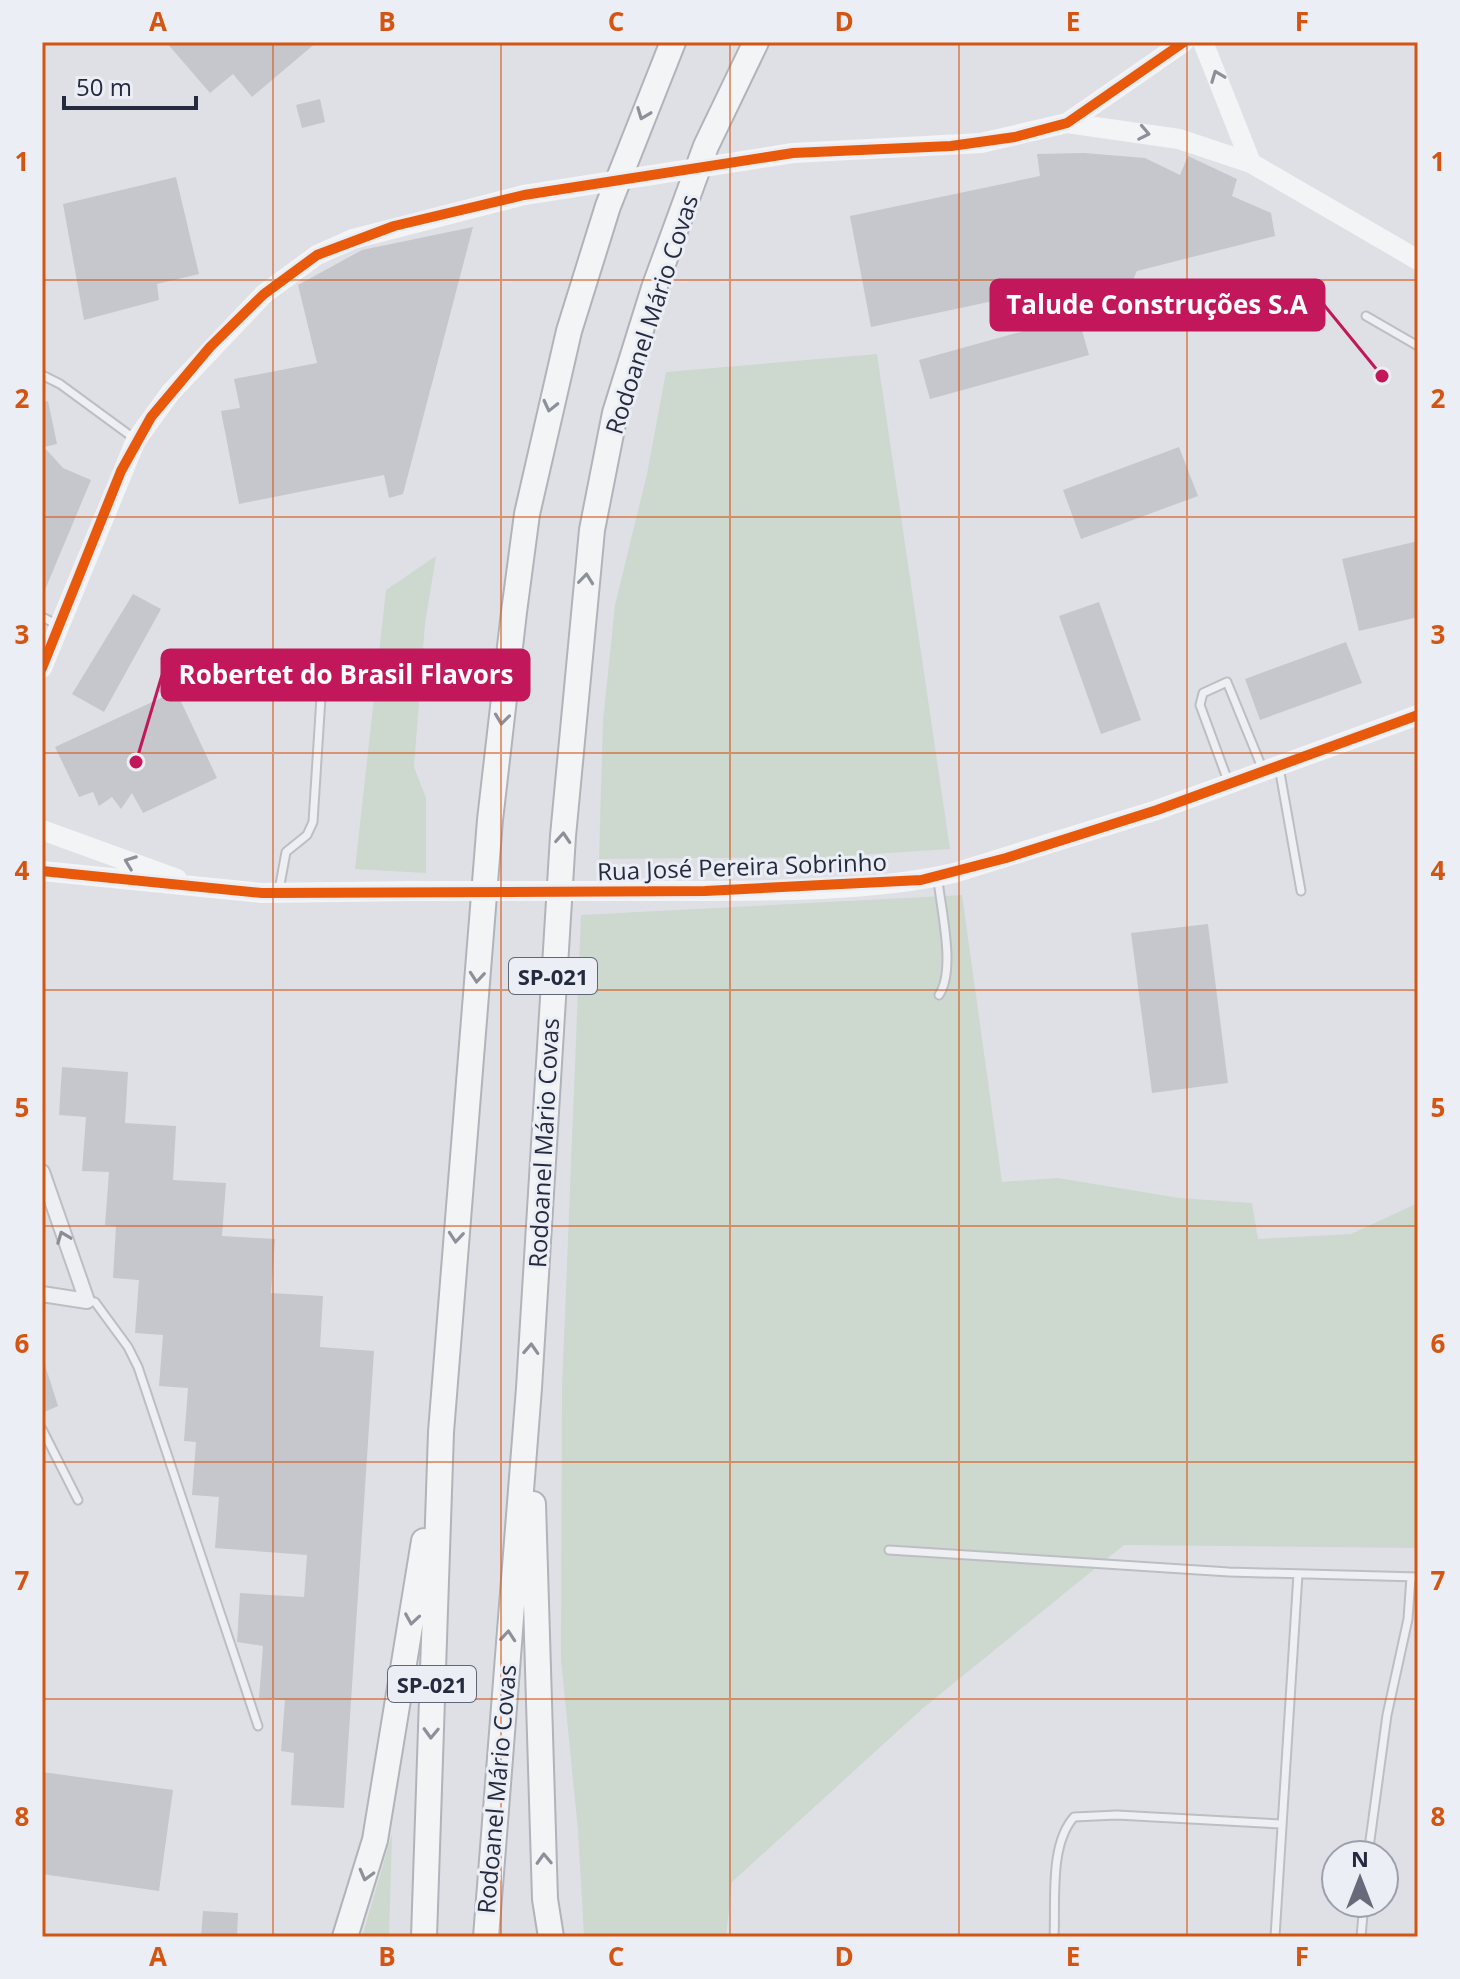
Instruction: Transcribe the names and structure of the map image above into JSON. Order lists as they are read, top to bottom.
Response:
{
  "streets": {
    "highway": ["Rodoanel Mário Covas", "SP-021"],
    "street": ["Rua José Pereira Sobrinho"]
  },
  "places": ["Talude Construções S.A", "Robertet do Brasil Flavors"],
  "scale_bar": "50 m",
  "north": "top",
  "grid": {
    "columns": [
      "A",
      "B",
      "C",
      "D",
      "E",
      "F"
    ],
    "rows": [
      "1",
      "2",
      "3",
      "4",
      "5",
      "6",
      "7",
      "8"
    ]
  }
}
